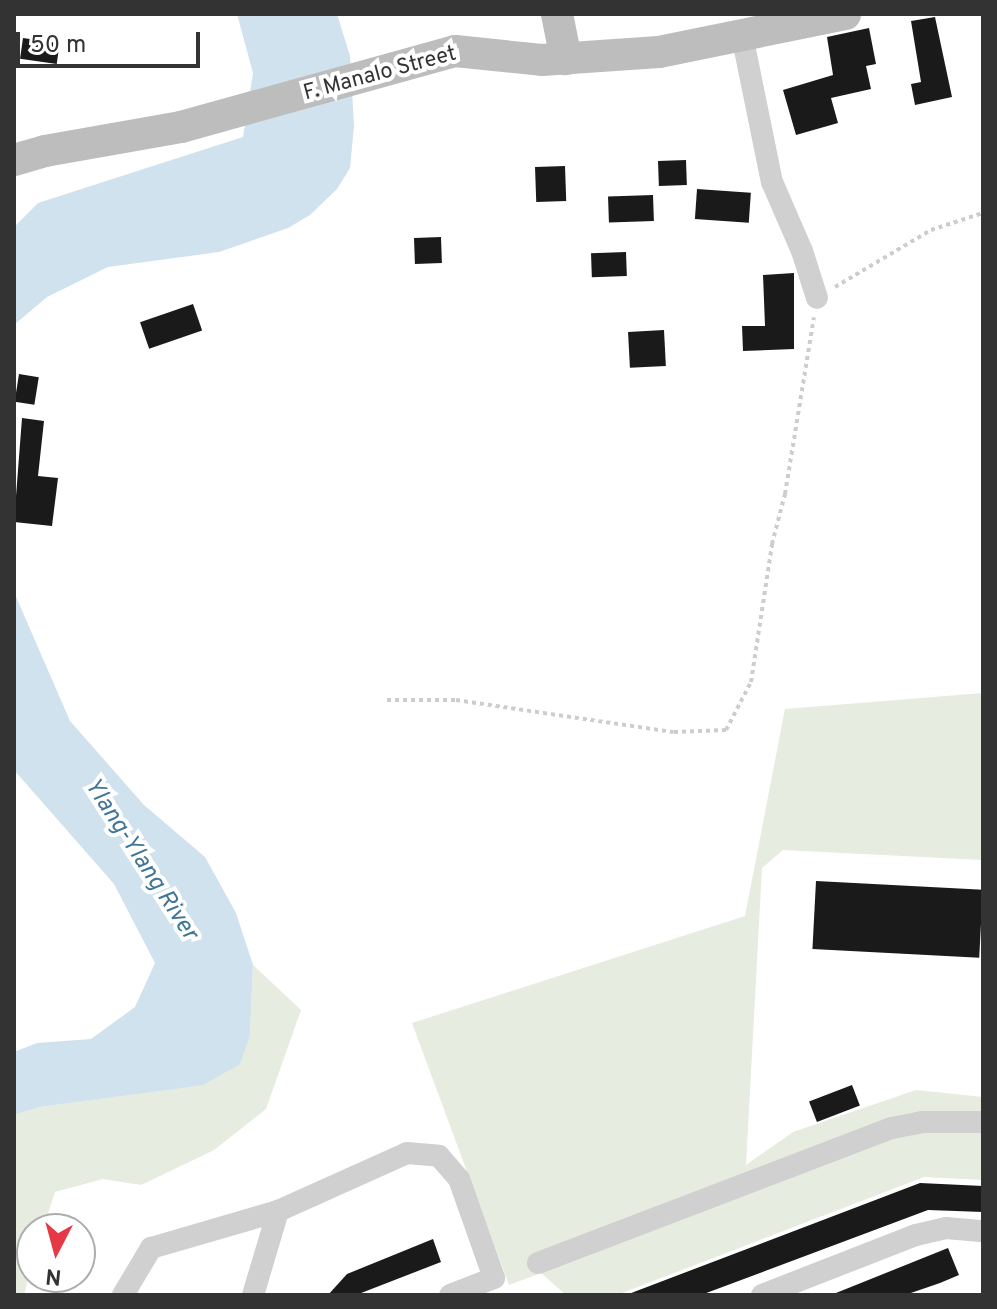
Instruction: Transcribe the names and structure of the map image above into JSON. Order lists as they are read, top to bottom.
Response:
{
  "streets": {
    "street": ["F. Manalo Street"]
  },
  "water": ["Ylang-Ylang River"],
  "scale_bar": "50 m",
  "north": "bottom"
}
